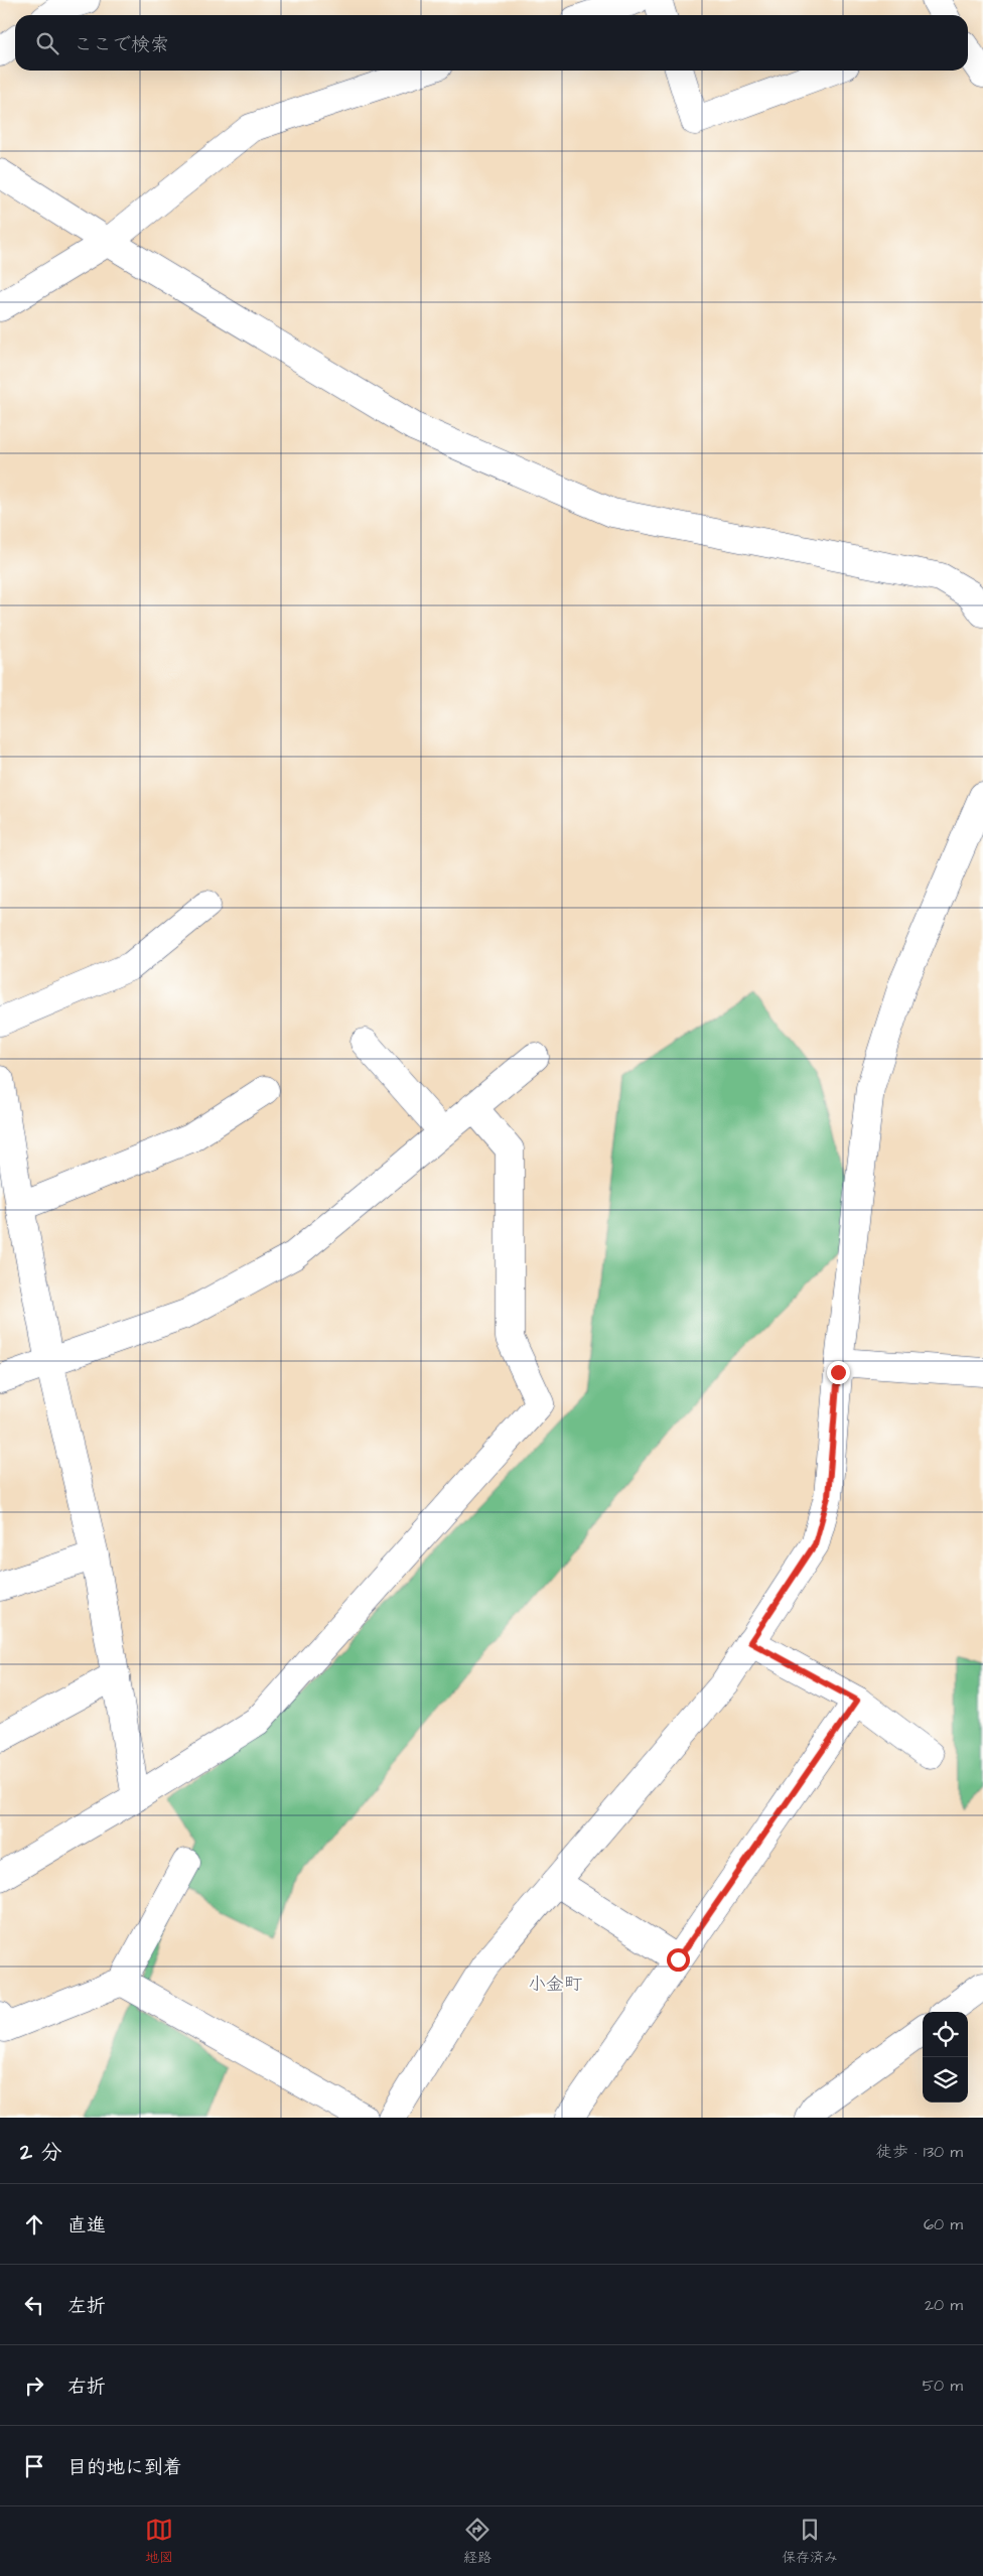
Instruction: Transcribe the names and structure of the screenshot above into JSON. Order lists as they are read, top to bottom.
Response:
{
  "districts": ["小金町"],
  "page": {
    "search": "ここで検索",
    "heading": ["2 分", "徒歩 · 130 m"],
    "list": [
      ["直進", "60 m"],
      ["左折", "20 m"],
      ["右折", "50 m"],
      "目的地に到着"
    ],
    "nav": ["地図", "経路", "保存済み"]
  }
}
